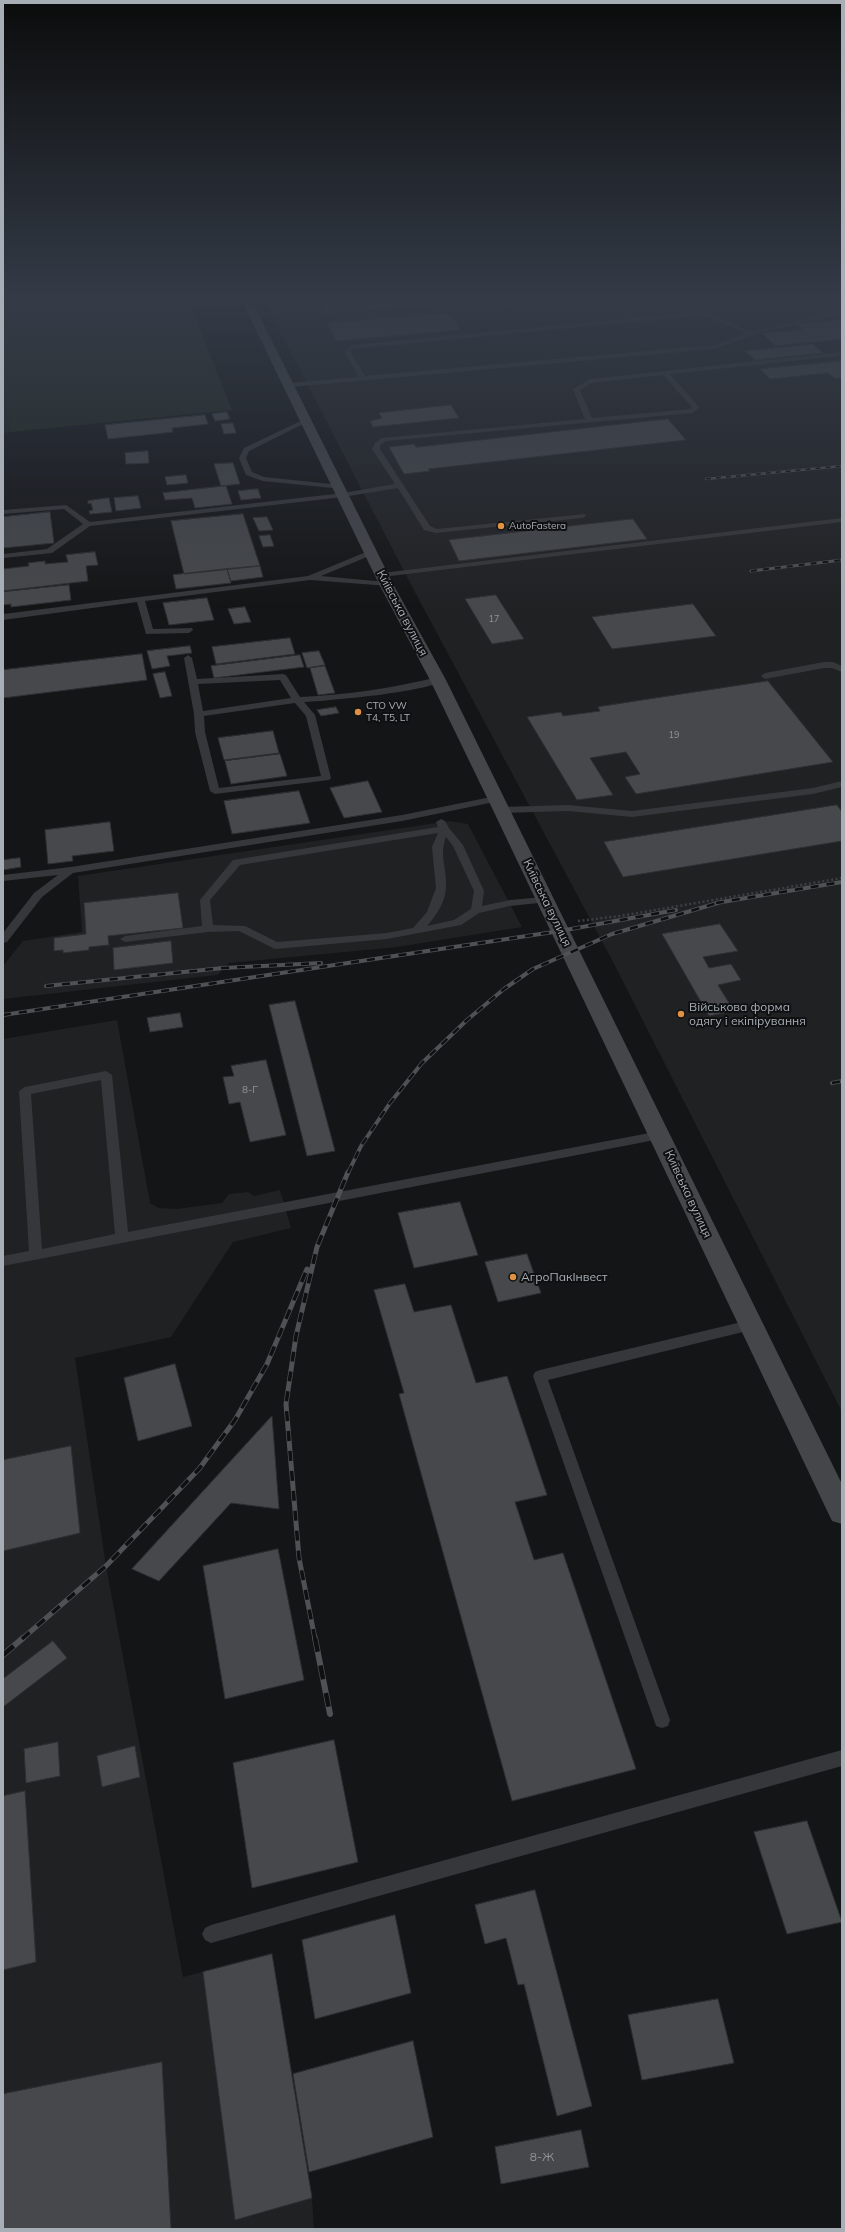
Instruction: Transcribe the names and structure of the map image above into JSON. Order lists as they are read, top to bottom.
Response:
{
  "streets": {
    "main road": ["Київська вулиця"]
  },
  "places": [
    "AutoFastera",
    "СТО VW T4, T5, LT",
    "Військова форма одягу і екіпірування",
    "АгроПакІнвест"
  ],
  "house_numbers": [
    "17",
    "19",
    "8-Г",
    "8-Ж"
  ]
}
